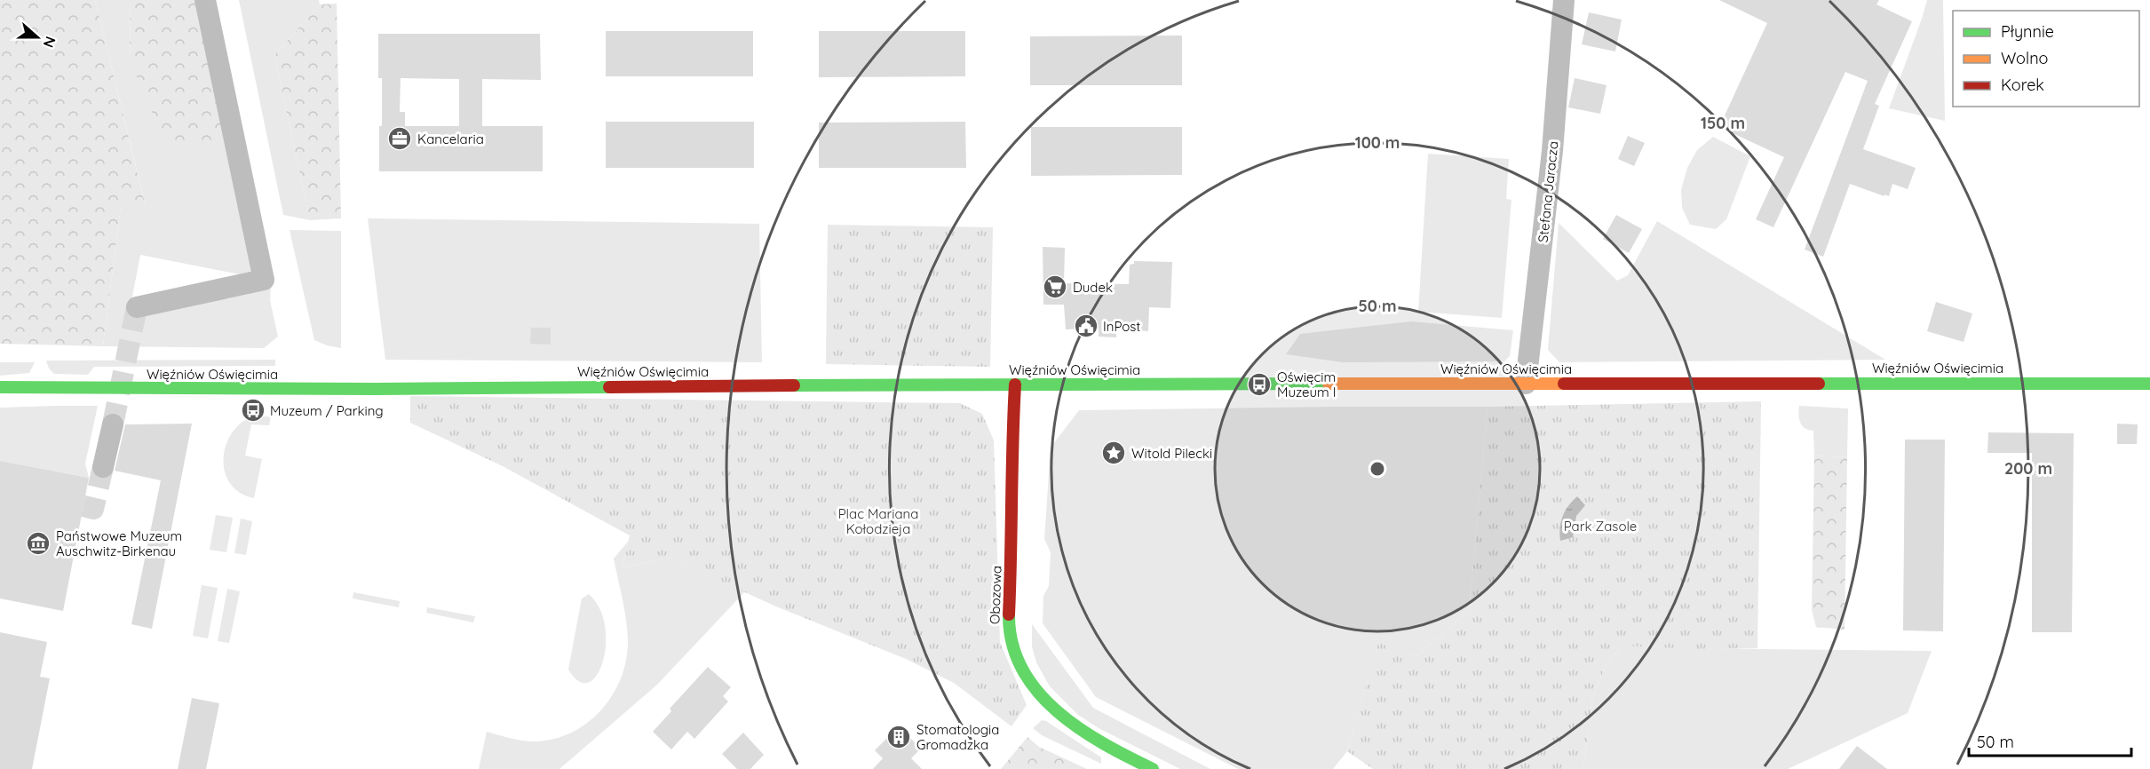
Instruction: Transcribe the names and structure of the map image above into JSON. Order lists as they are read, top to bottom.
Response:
{
  "streets": {
    "street": ["Stefana Jaracza", "Więźniów Oświęcimia", "Obozowa"]
  },
  "crossings": [
    ["Stefana Jaracza", "Więźniów Oświęcimia"],
    ["Więźniów Oświęcimia", "Obozowa"]
  ],
  "parks": ["Plac Mariana Kołodzieja", "Park Zasole"],
  "places": {
    "office": ["Kancelaria"],
    "supermarket": ["Dudek"],
    "public building": ["InPost"],
    "bus stop": ["Oświęcim Muzeum I", "Muzeum / Parking"],
    "place": ["Witold Pilecki"],
    "museum": ["Państwowe Muzeum Auschwitz-Birkenau"],
    "building": ["Stomatologia Gromadzka"]
  },
  "legend": ["Płynnie", "Wolno", "Korek"],
  "scale_bar": "50 m",
  "north": "right",
  "rings": [
    "150 m",
    "100 m",
    "50 m",
    "200 m"
  ]
}
